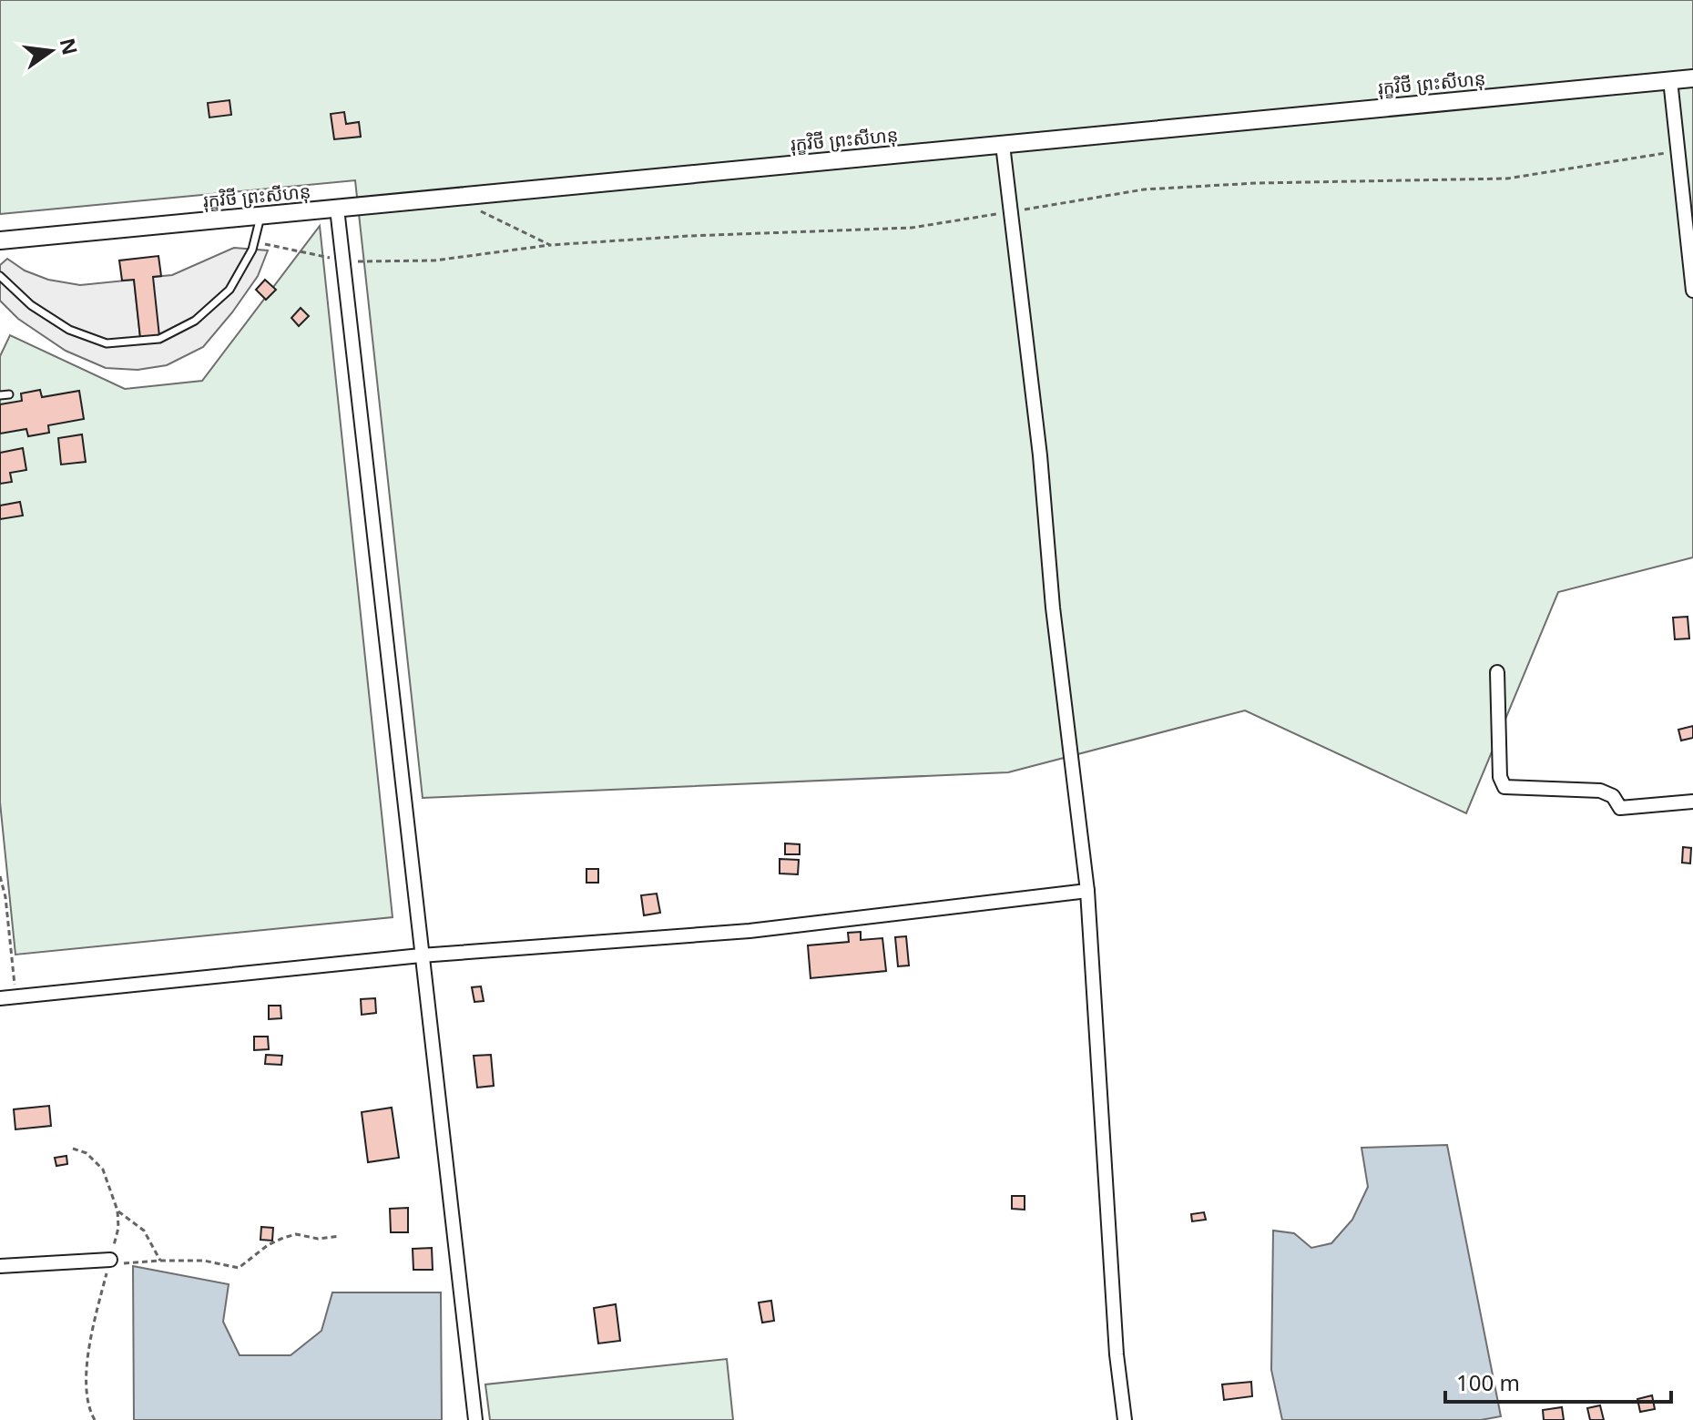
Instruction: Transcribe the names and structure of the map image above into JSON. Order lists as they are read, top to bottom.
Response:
{
  "streets": {
    "street": ["រុក្ខវិថី ព្រះសីហនុ"]
  },
  "scale_bar": "100 m",
  "north": "right"
}
